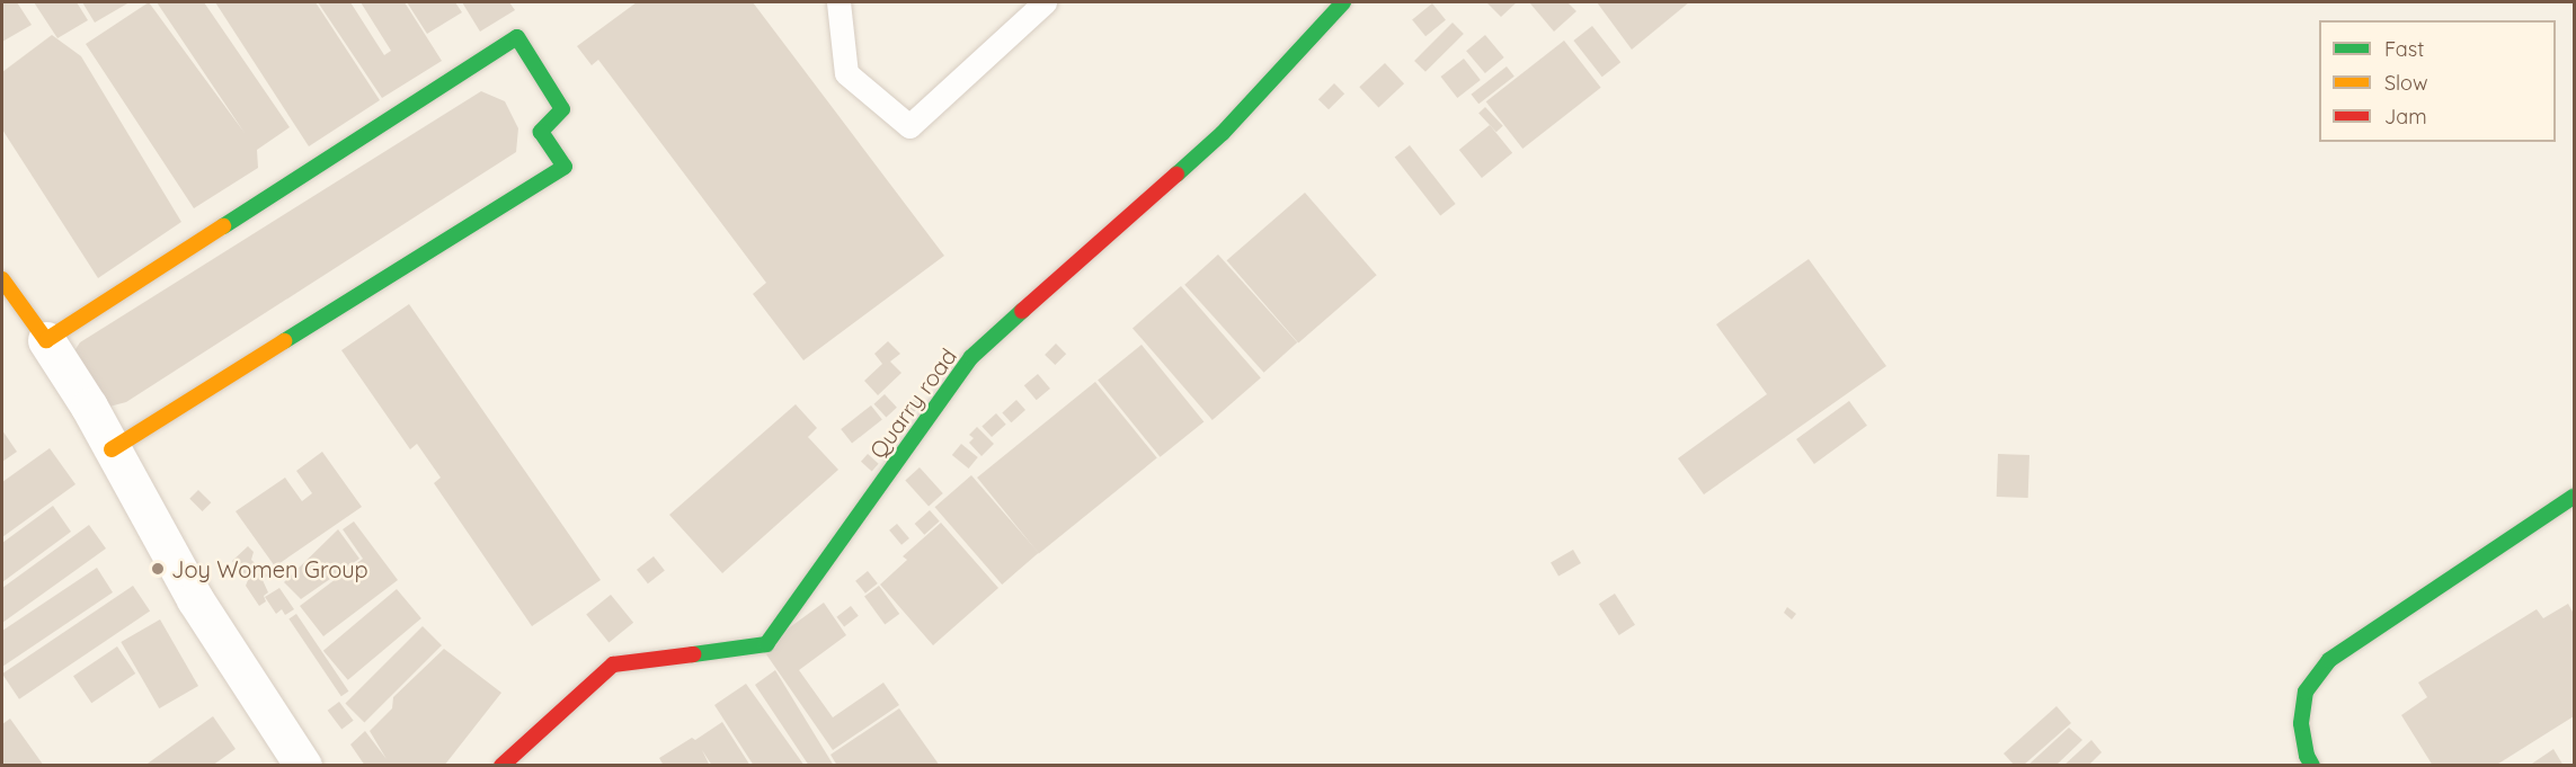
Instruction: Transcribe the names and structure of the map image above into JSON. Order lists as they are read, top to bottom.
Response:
{
  "streets": {
    "street": ["Quarry road"]
  },
  "places": ["Joy Women Group"],
  "legend": ["Fast", "Slow", "Jam"]
}
